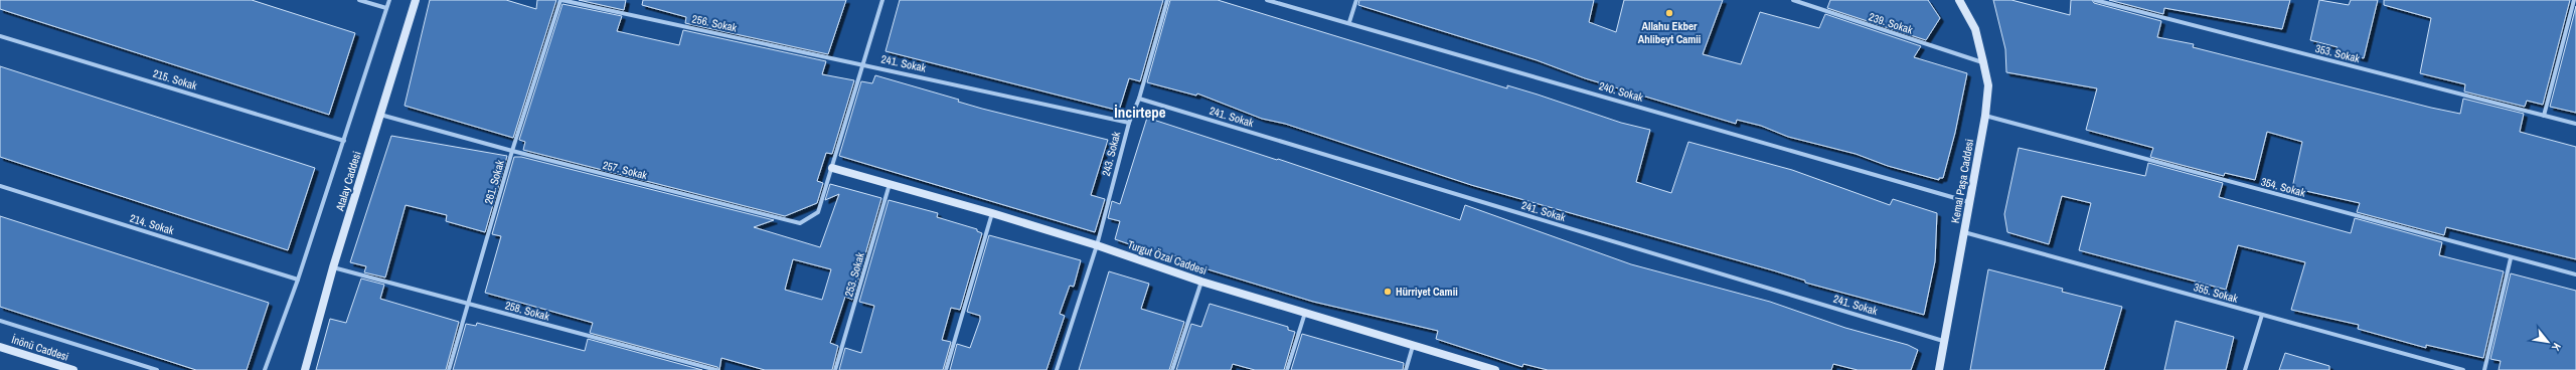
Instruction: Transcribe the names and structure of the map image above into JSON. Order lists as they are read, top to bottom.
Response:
{
  "streets": {
    "street": [
      "256. Sokak",
      "239. Sokak",
      "353. Sokak",
      "241. Sokak",
      "215. Sokak",
      "240. Sokak",
      "243. Sokak",
      "257. Sokak",
      "Atalay Caddesi",
      "Kemal Paşa Caddesi",
      "261. Sokak",
      "354. Sokak",
      "214. Sokak",
      "Turgut Özal Caddesi",
      "253. Sokak",
      "355. Sokak",
      "258. Sokak",
      "İnönü Caddesi"
    ]
  },
  "crossings": [
    ["256. Sokak", "241. Sokak"],
    ["256. Sokak", "257. Sokak"],
    ["256. Sokak", "261. Sokak"],
    ["239. Sokak", "Kemal Paşa Caddesi"],
    ["241. Sokak", "243. Sokak"],
    ["241. Sokak", "257. Sokak"],
    ["241. Sokak", "Kemal Paşa Caddesi"],
    ["240. Sokak", "Kemal Paşa Caddesi"],
    ["243. Sokak", "Turgut Özal Caddesi"],
    ["257. Sokak", "Atalay Caddesi"],
    ["257. Sokak", "261. Sokak"],
    ["257. Sokak", "Turgut Özal Caddesi"],
    ["Atalay Caddesi", "258. Sokak"],
    ["Kemal Paşa Caddesi", "354. Sokak"],
    ["Kemal Paşa Caddesi", "355. Sokak"],
    ["261. Sokak", "258. Sokak"],
    ["Turgut Özal Caddesi", "253. Sokak"]
  ],
  "districts": ["İncirtepe"],
  "places": ["Allahu Ekber Ahlibeyt Camii", "Hürriyet Camii"],
  "north": "bottom right"
}
